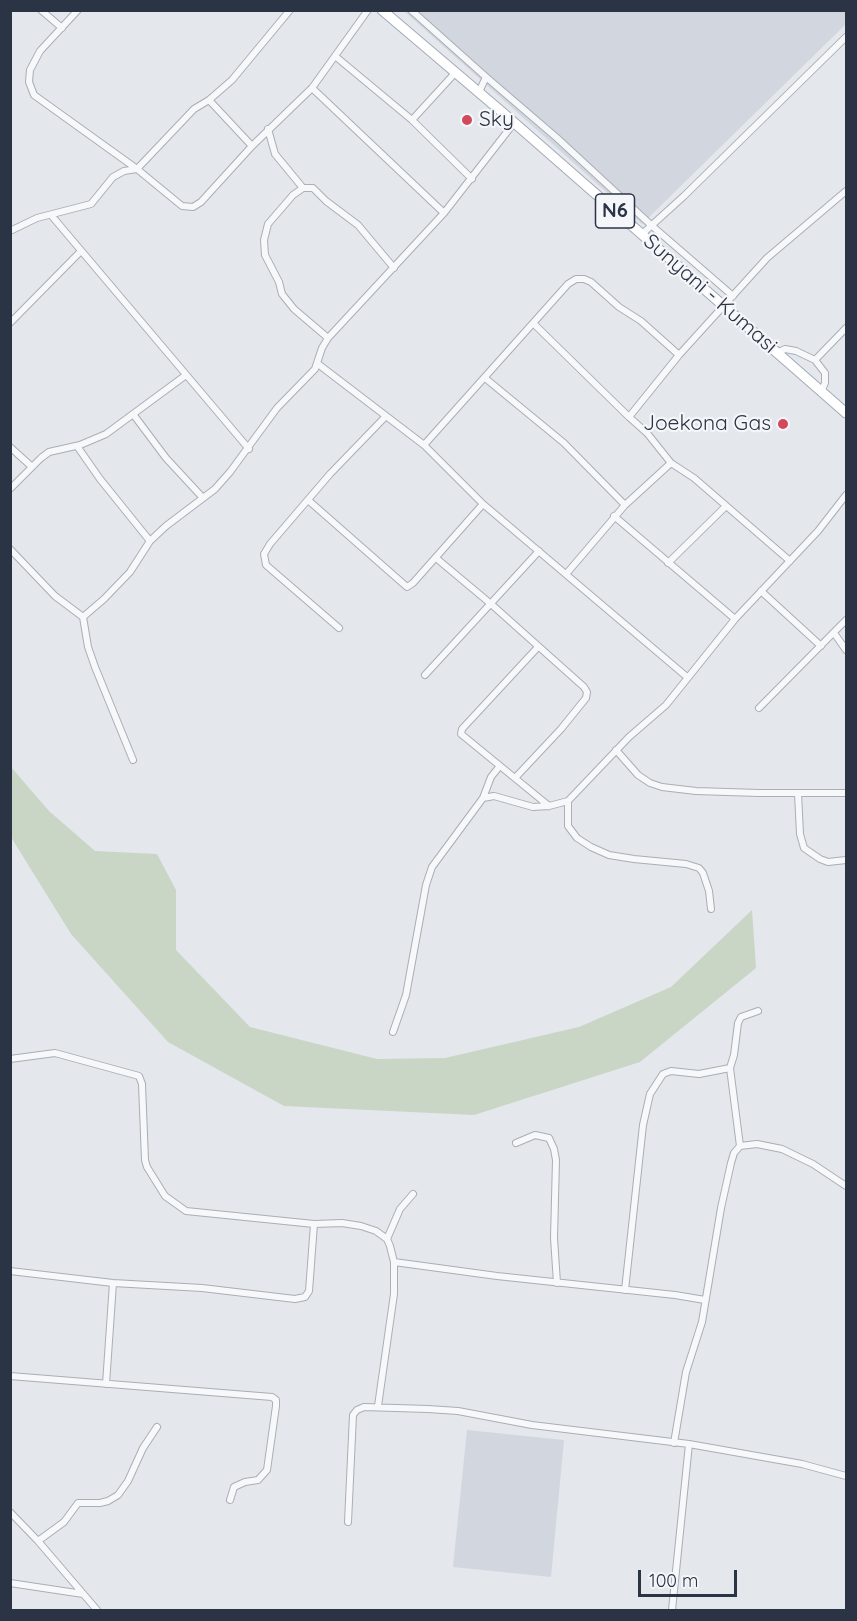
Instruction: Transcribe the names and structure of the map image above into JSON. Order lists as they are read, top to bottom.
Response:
{
  "streets": {
    "main road": ["N6", "Sunyani - Kumasi"]
  },
  "places": ["Sky", "Joekona Gas"],
  "scale_bar": "100 m"
}
